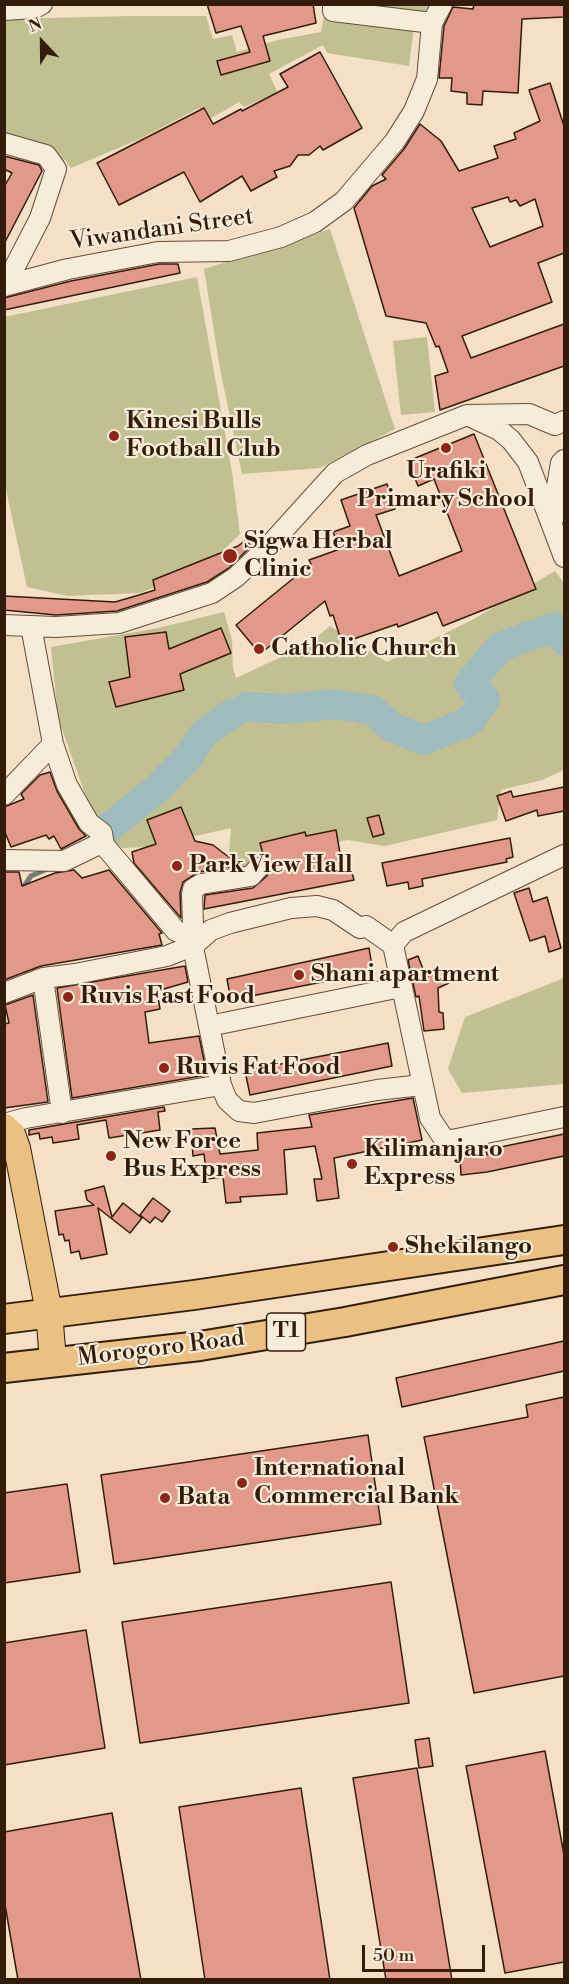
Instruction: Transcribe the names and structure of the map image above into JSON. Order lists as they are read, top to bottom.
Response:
{
  "streets": {
    "highway": ["T1", "Morogoro Road"],
    "street": ["Viwandani Street"]
  },
  "places": [
    "Kinesi Bulls Football Club",
    "Urafiki Primary School",
    "Sigwa Herbal Clinic",
    "Catholic Church",
    "Park View Hall",
    "Shani apartment",
    "Ruvis Fast Food",
    "Ruvis Fat Food",
    "New Force Bus Express",
    "Kilimanjaro Express",
    "Shekilango",
    "International Commercial Bank",
    "Bata"
  ],
  "scale_bar": "50 m",
  "north": "top"
}
